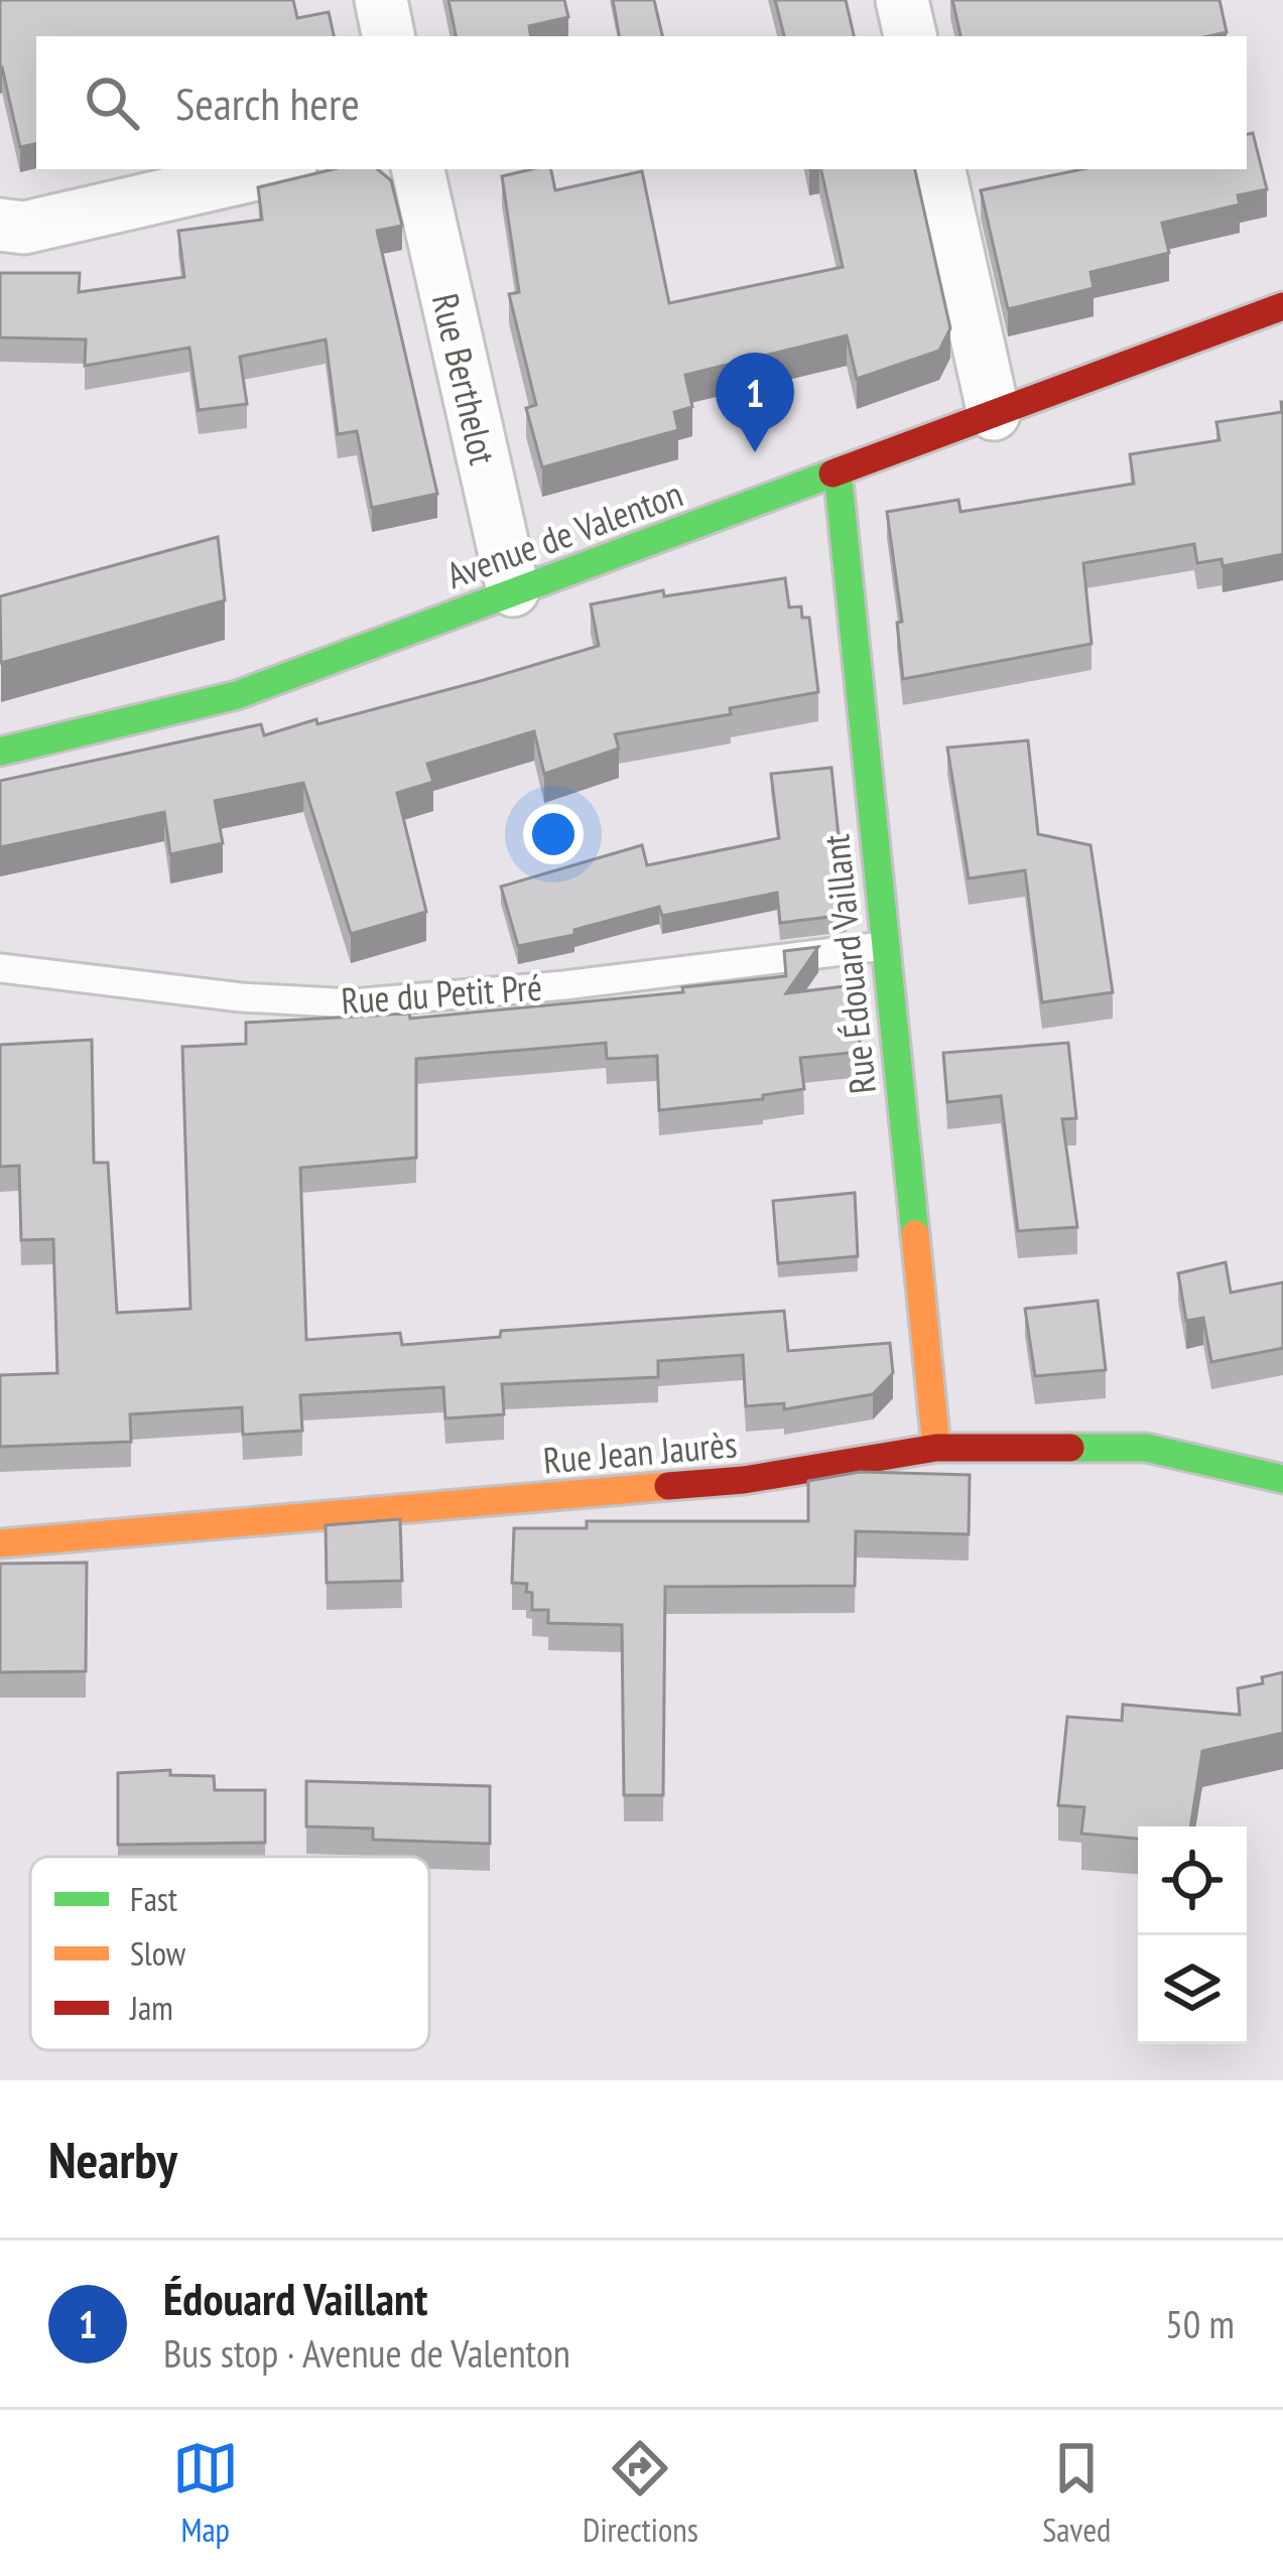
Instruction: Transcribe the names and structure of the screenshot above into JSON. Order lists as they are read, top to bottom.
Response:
{
  "streets": {
    "street": [
      "Rue Berthelot",
      "Avenue de Valenton",
      "Rue Édouard Vaillant",
      "Rue Jean Jaurès"
    ],
    "lane": ["Rue du Petit Pré"]
  },
  "crossings": [
    ["Rue Berthelot", "Avenue de Valenton"],
    ["Avenue de Valenton", "Rue Édouard Vaillant"],
    ["Rue Édouard Vaillant", "Rue du Petit Pré"],
    ["Rue Édouard Vaillant", "Rue Jean Jaurès"]
  ],
  "legend": ["Fast", "Slow", "Jam"],
  "page": {
    "search": "Search here",
    "pins": "1",
    "heading": "Nearby",
    "list": [
      {
        "mark": "1",
        "name": "Édouard Vaillant",
        "note": "Bus stop · Avenue de Valenton",
        "value": "50 m"
      }
    ],
    "nav": ["Map", "Directions", "Saved"]
  }
}
